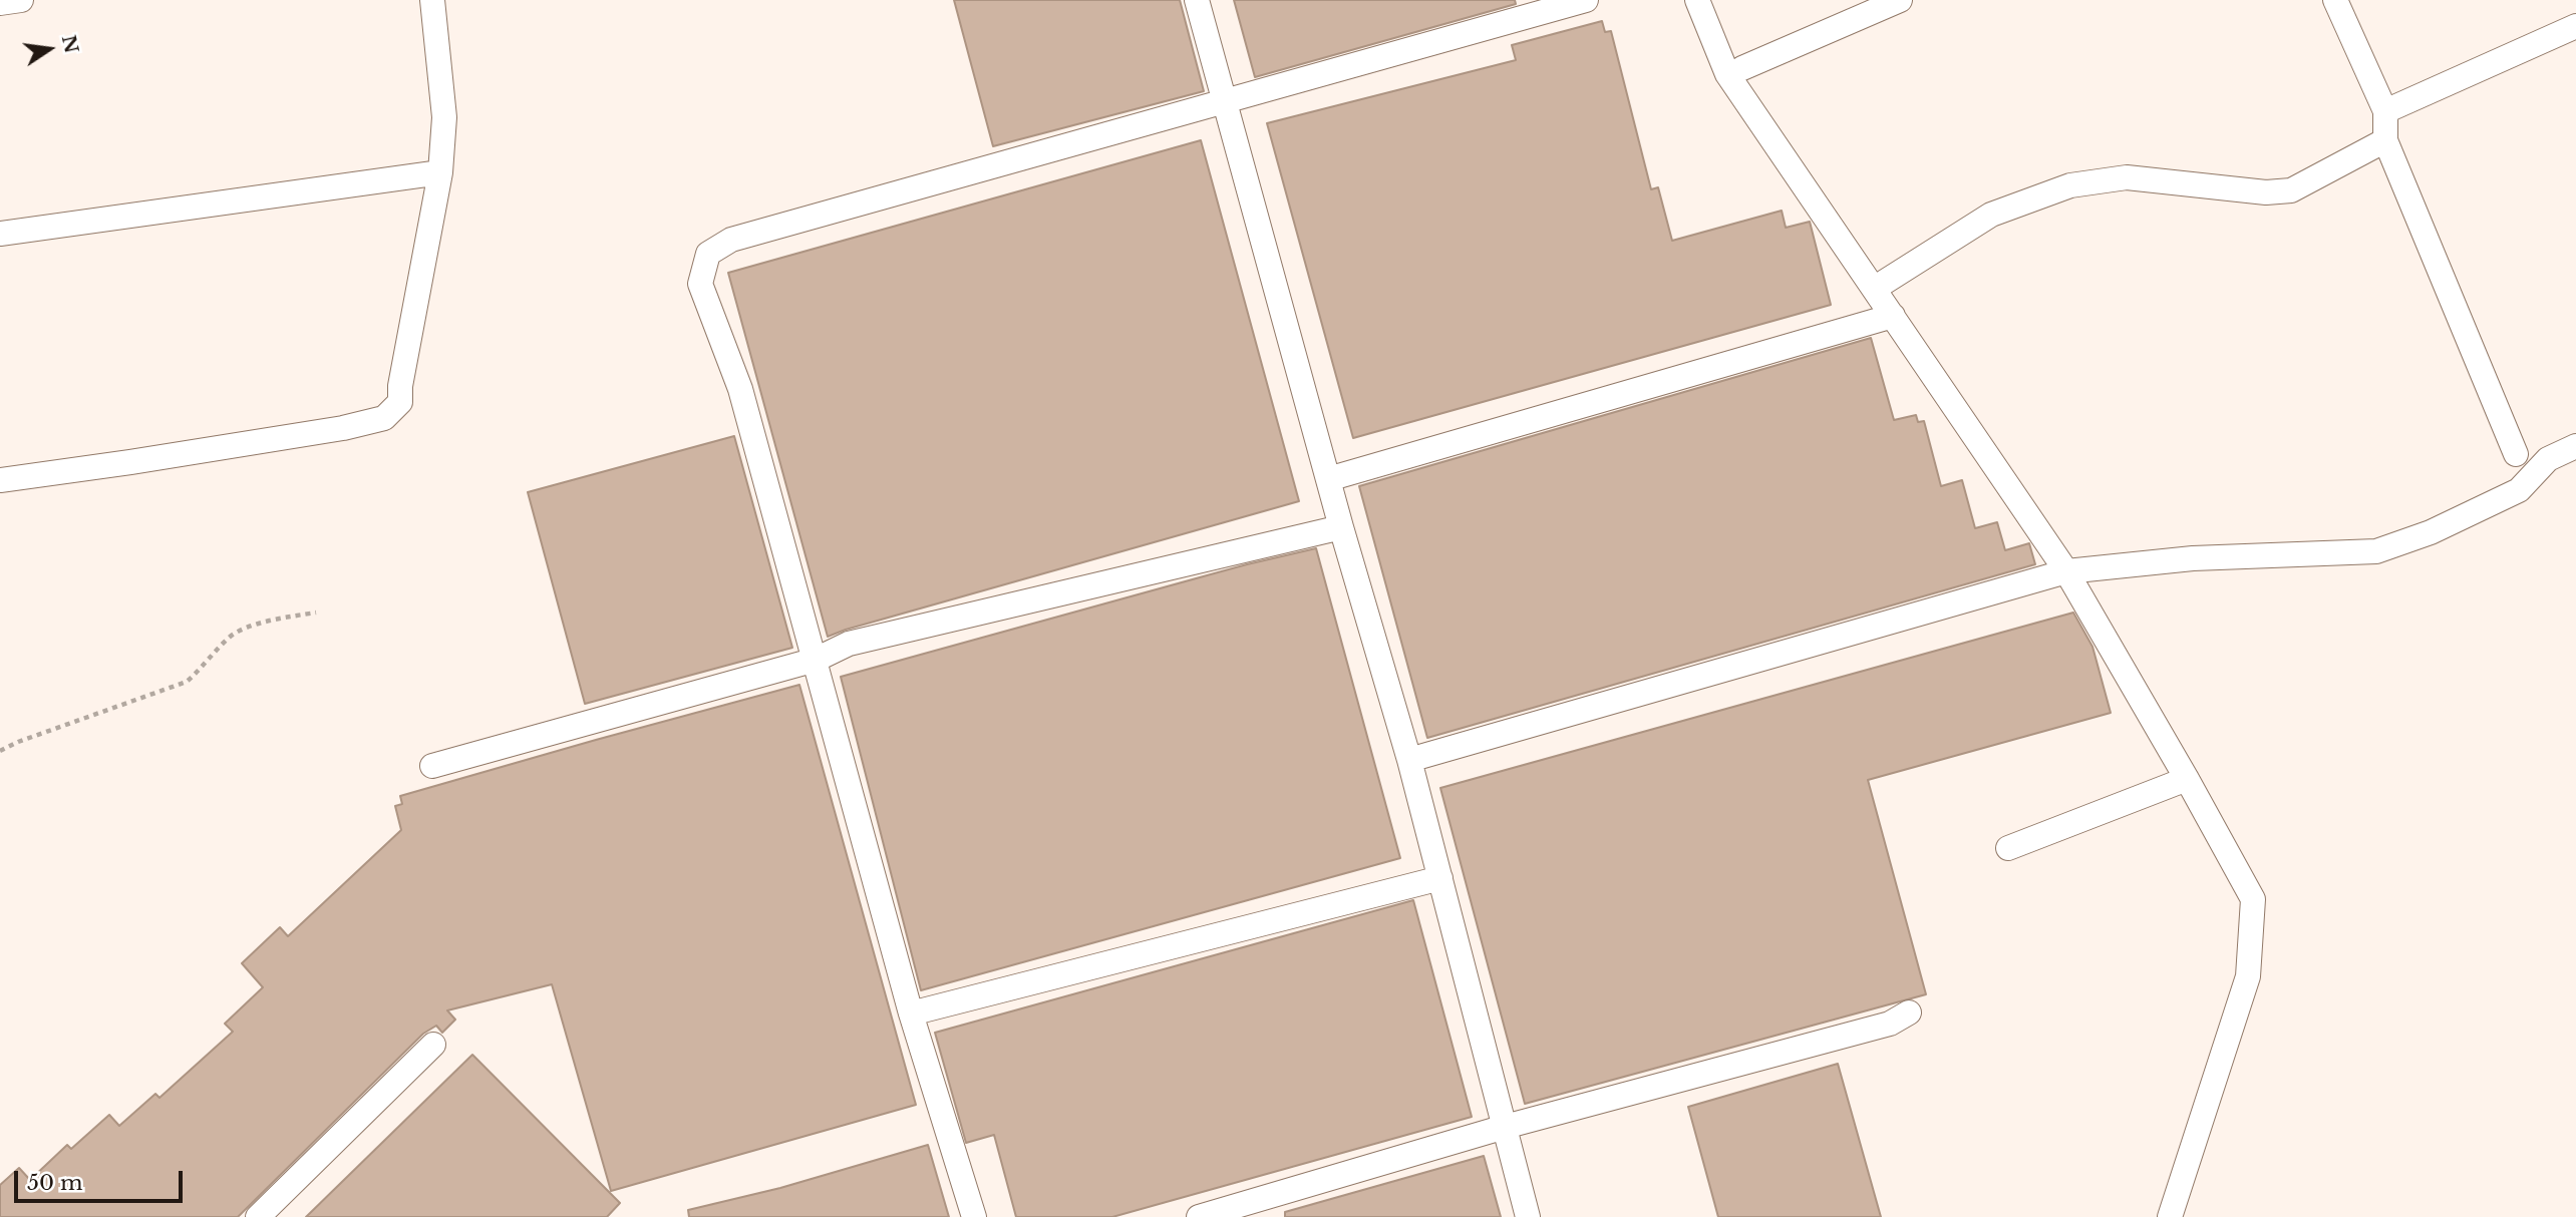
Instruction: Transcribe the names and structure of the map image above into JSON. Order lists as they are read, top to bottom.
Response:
{
  "scale_bar": "50 m",
  "north": "right"
}
